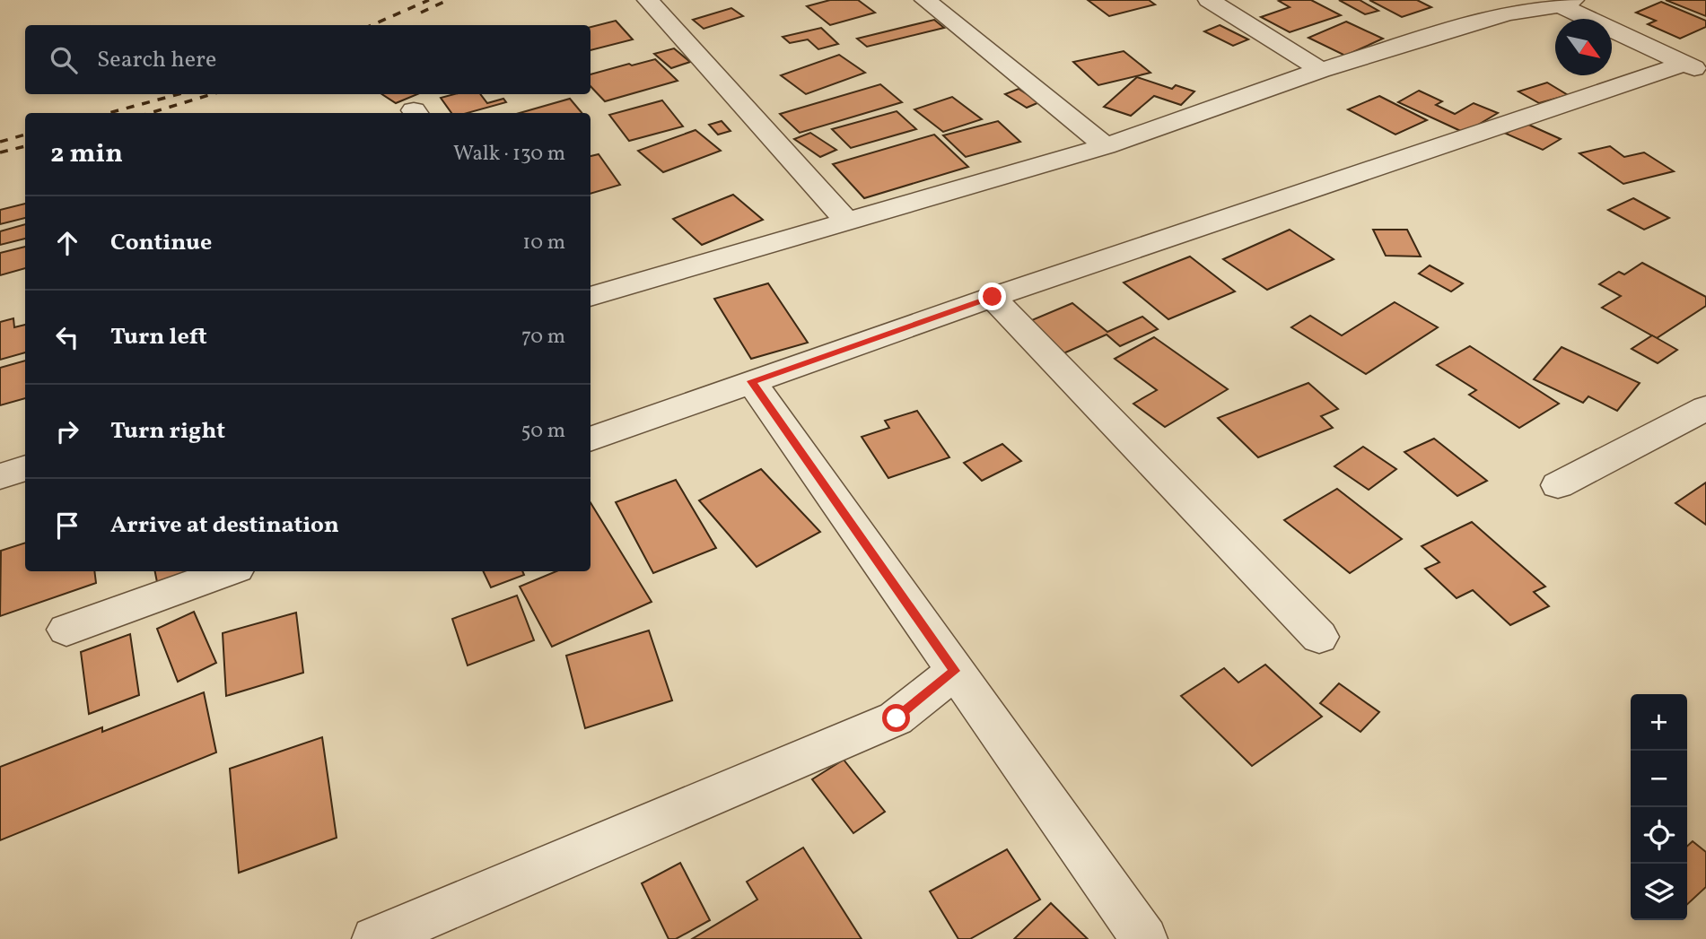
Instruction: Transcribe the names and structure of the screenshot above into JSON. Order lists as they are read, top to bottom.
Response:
{
  "north": "bottom right",
  "page": {
    "search": "Search here",
    "heading": ["2 min", "Walk · 130 m"],
    "list": [
      ["Continue", "10 m"],
      ["Turn left", "70 m"],
      ["Turn right", "50 m"],
      "Arrive at destination"
    ],
    "map_buttons": ["+", "−"]
  }
}
